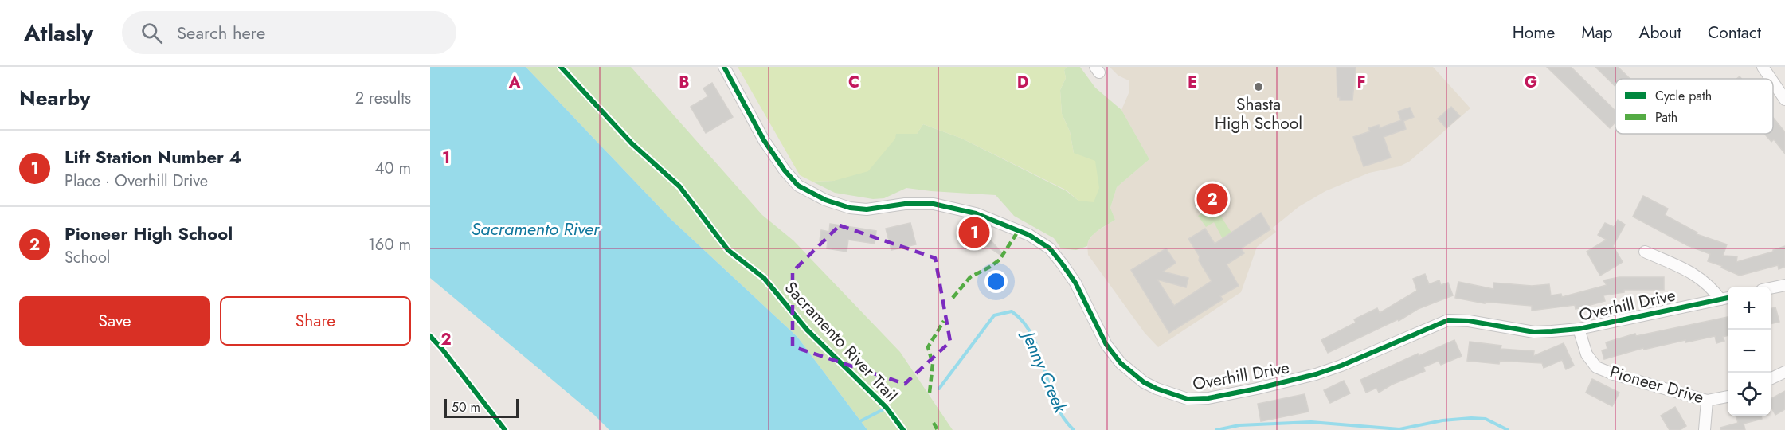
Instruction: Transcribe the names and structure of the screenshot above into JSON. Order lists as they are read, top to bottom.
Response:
{
  "streets": {
    "street": ["Overhill Drive", "Pioneer Drive"],
    "cycle path": ["Sacramento River Trail"]
  },
  "crossings": [
    ["Overhill Drive", "Pioneer Drive"]
  ],
  "water": ["Sacramento River", "Jenny Creek"],
  "places": ["Shasta High School"],
  "legend": ["Cycle path", "Path"],
  "scale_bar": "50 m",
  "page": {
    "header": "Atlasly",
    "search": "Search here",
    "nav": [
      "Home",
      "Map",
      "About",
      "Contact"
    ],
    "heading": ["Nearby", "2 results"],
    "list": [
      {
        "mark": "1",
        "name": "Lift Station Number 4",
        "note": "Place · Overhill Drive",
        "value": "40 m"
      },
      {
        "mark": "2",
        "name": "Pioneer High School",
        "note": "School",
        "value": "160 m"
      }
    ],
    "pins": ["2", "1"],
    "buttons": ["Save", "Share"],
    "map_buttons": ["+", "−"],
    "scale": "50 m"
  },
  "grid": {
    "columns": [
      "A",
      "B",
      "C",
      "D",
      "E",
      "F",
      "G"
    ],
    "rows": ["1", "2"]
  }
}
